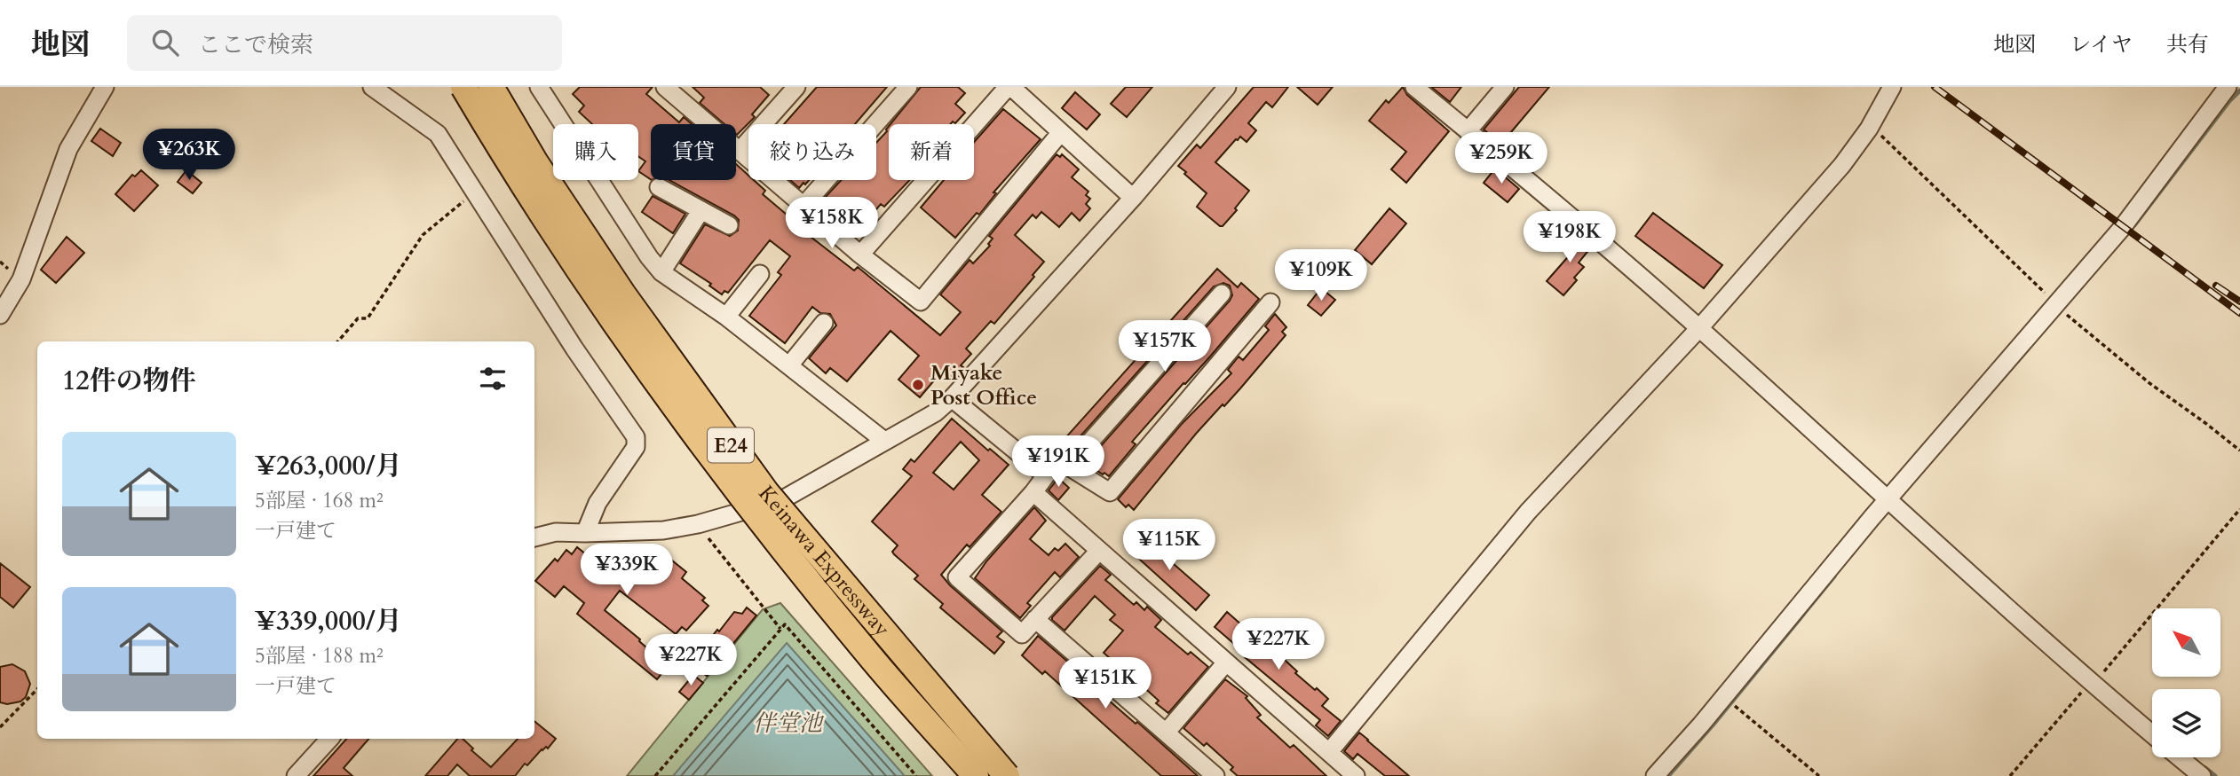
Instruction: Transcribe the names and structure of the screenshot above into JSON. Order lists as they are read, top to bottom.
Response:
{
  "streets": {
    "highway": ["E24", "Keinawa Expressway"]
  },
  "water": ["伴堂池"],
  "places": ["Miyake Post Office"],
  "north": "top left",
  "page": {
    "header": "地図",
    "search": "ここで検索",
    "nav": ["地図", "レイヤ", "共有"],
    "chip": [
      "購入",
      "賃貸",
      "絞り込み",
      "新着"
    ],
    "price": [
      "¥263K",
      "¥259K",
      "¥158K",
      "¥198K",
      "¥109K",
      "¥157K",
      "¥191K",
      "¥115K",
      "¥339K",
      "¥227K",
      "¥227K",
      "¥151K"
    ],
    "heading": "12件の物件",
    "list": [
      {
        "name": "¥263,000/月",
        "note": "5部屋 · 168 m² · 一戸建て"
      },
      {
        "name": "¥339,000/月",
        "note": "5部屋 · 188 m² · 一戸建て"
      }
    ]
  }
}
